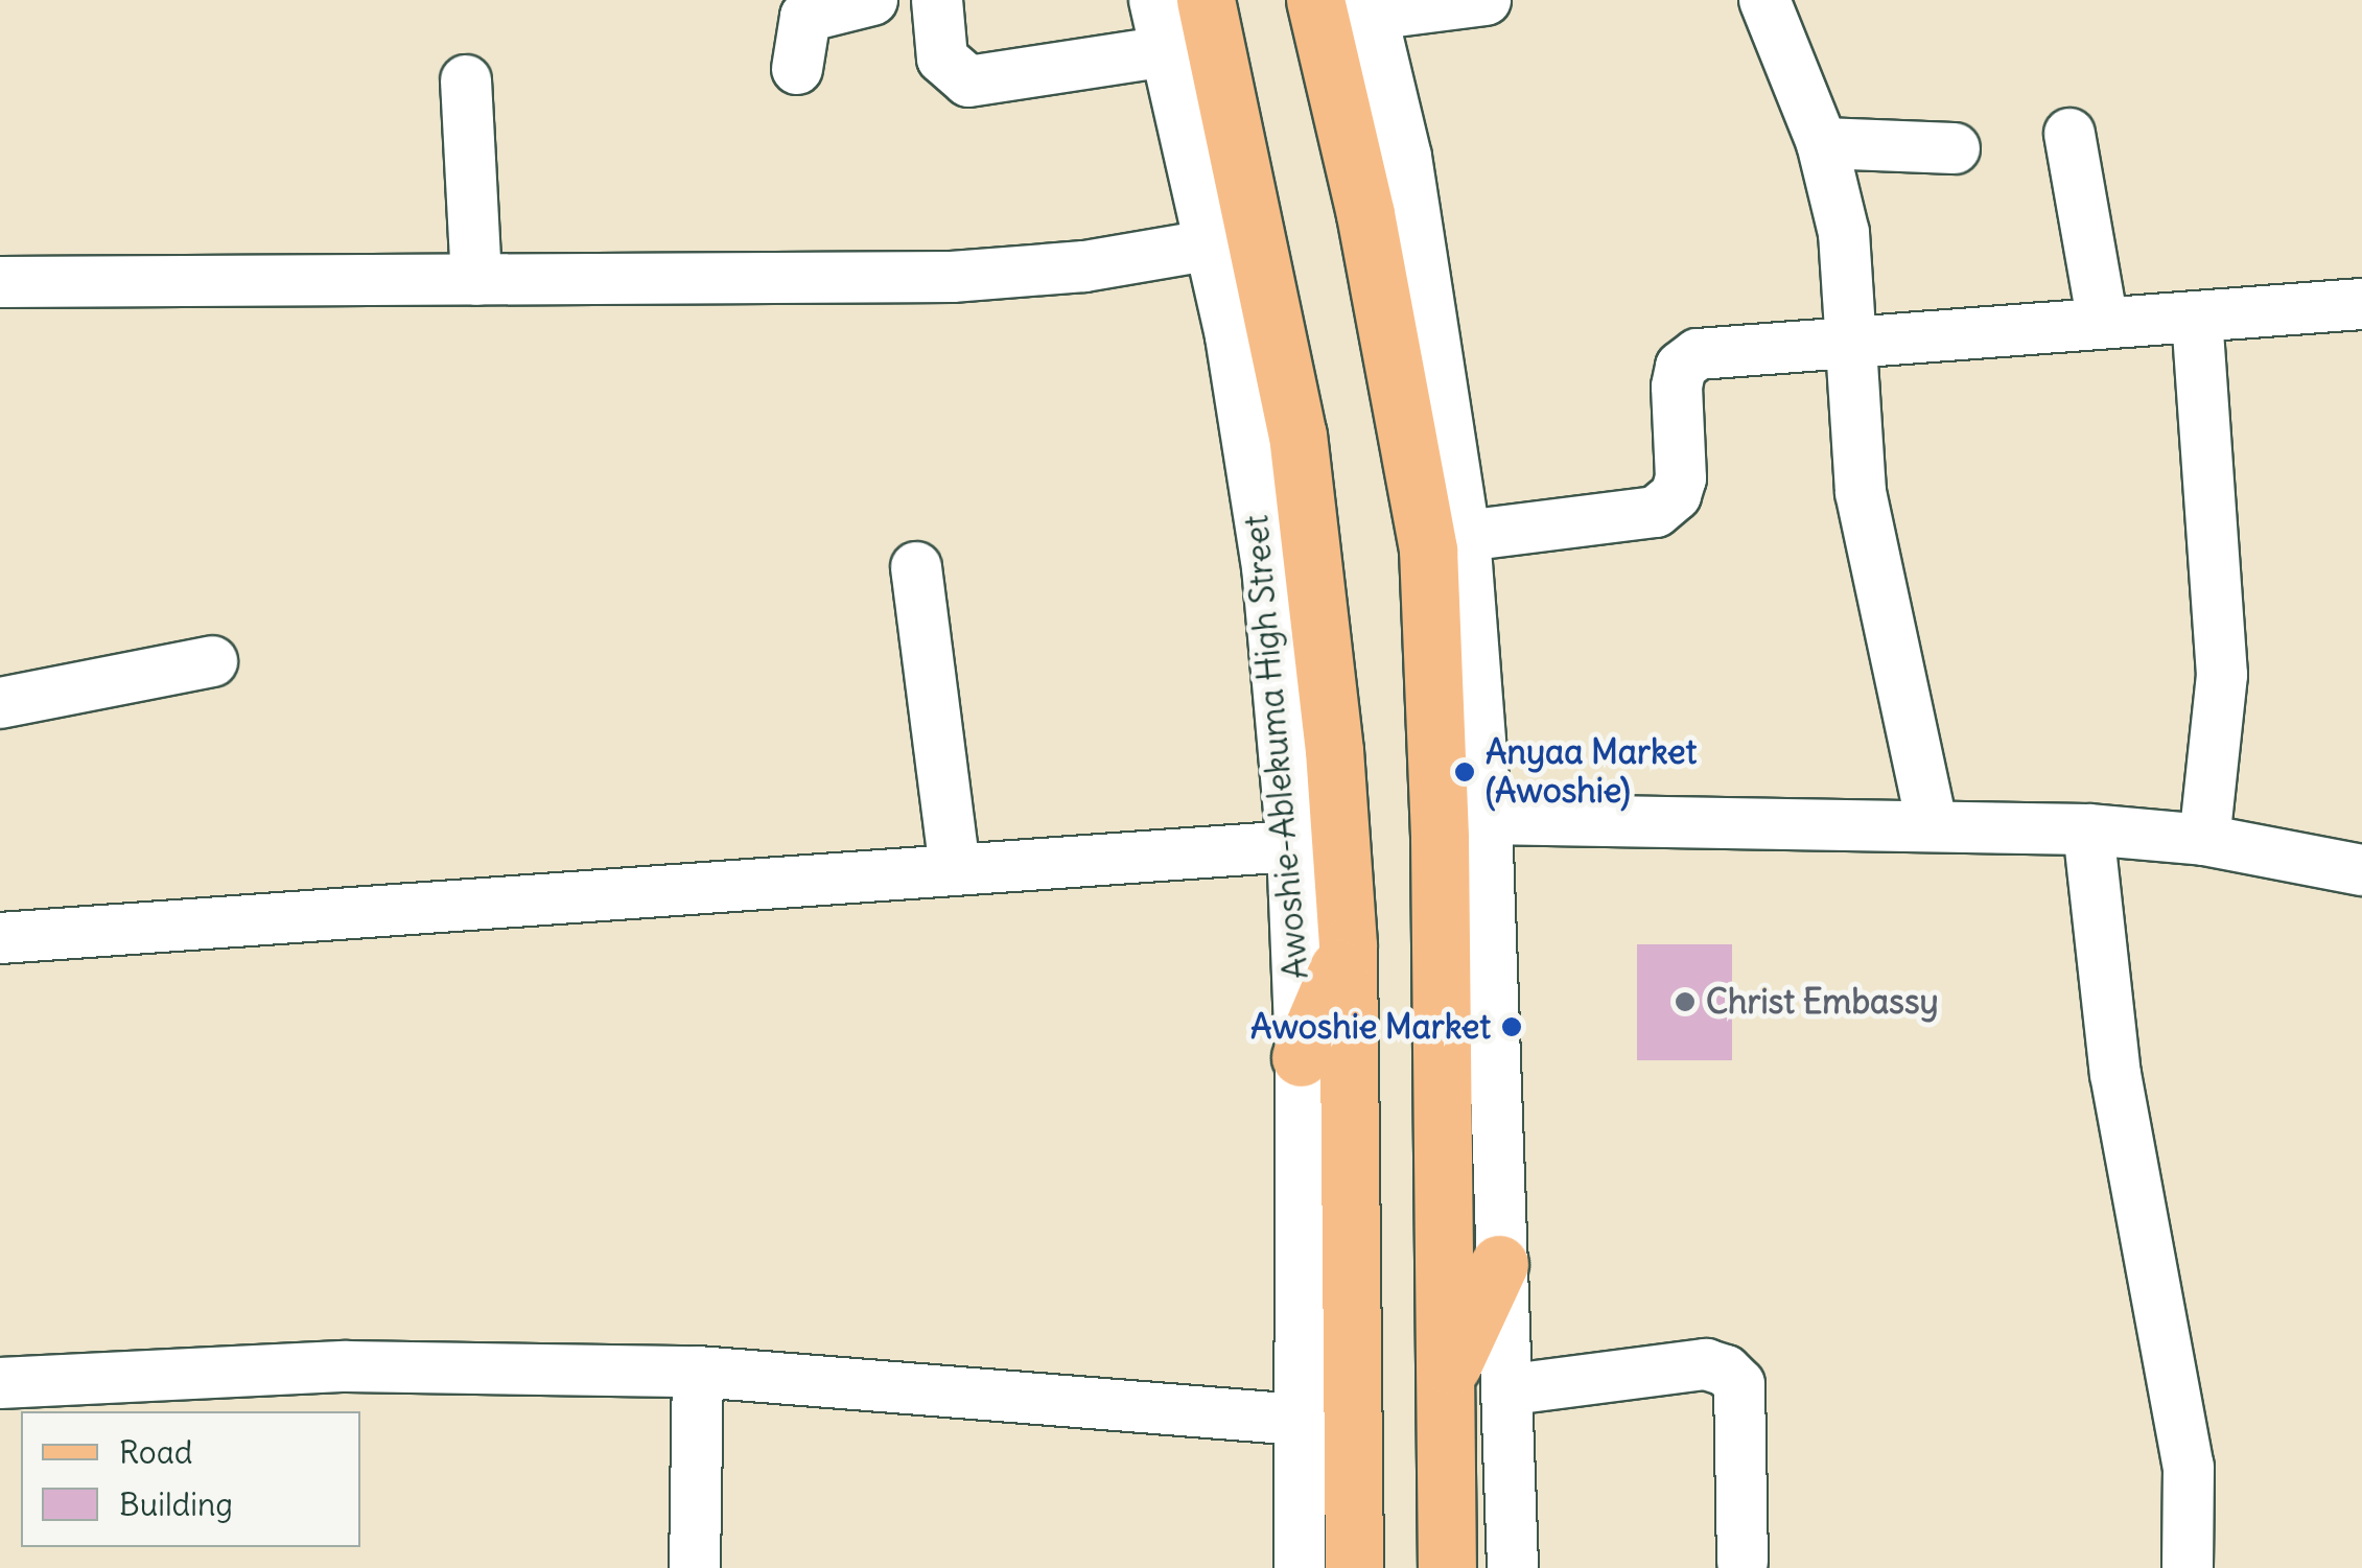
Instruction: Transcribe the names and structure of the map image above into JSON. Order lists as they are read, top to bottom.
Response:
{
  "streets": {
    "main road": ["Awoshie-Ablekuma High Street"]
  },
  "places": ["Anyaa Market (Awoshie)", "Christ Embassy", "Awoshie Market"],
  "legend": ["Road", "Building"]
}
